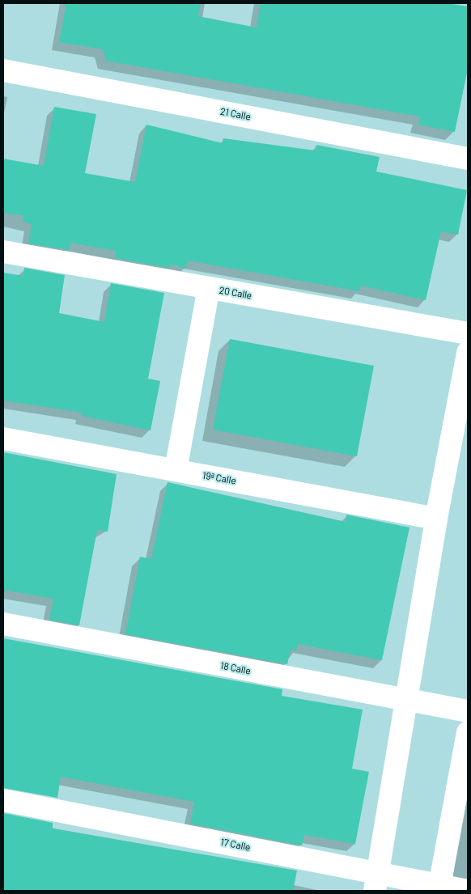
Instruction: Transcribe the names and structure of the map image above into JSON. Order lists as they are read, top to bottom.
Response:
{
  "streets": {
    "street": [
      "21 Calle",
      "20 Calle",
      "19ª Calle",
      "18 Calle",
      "17 Calle"
    ]
  }
}
